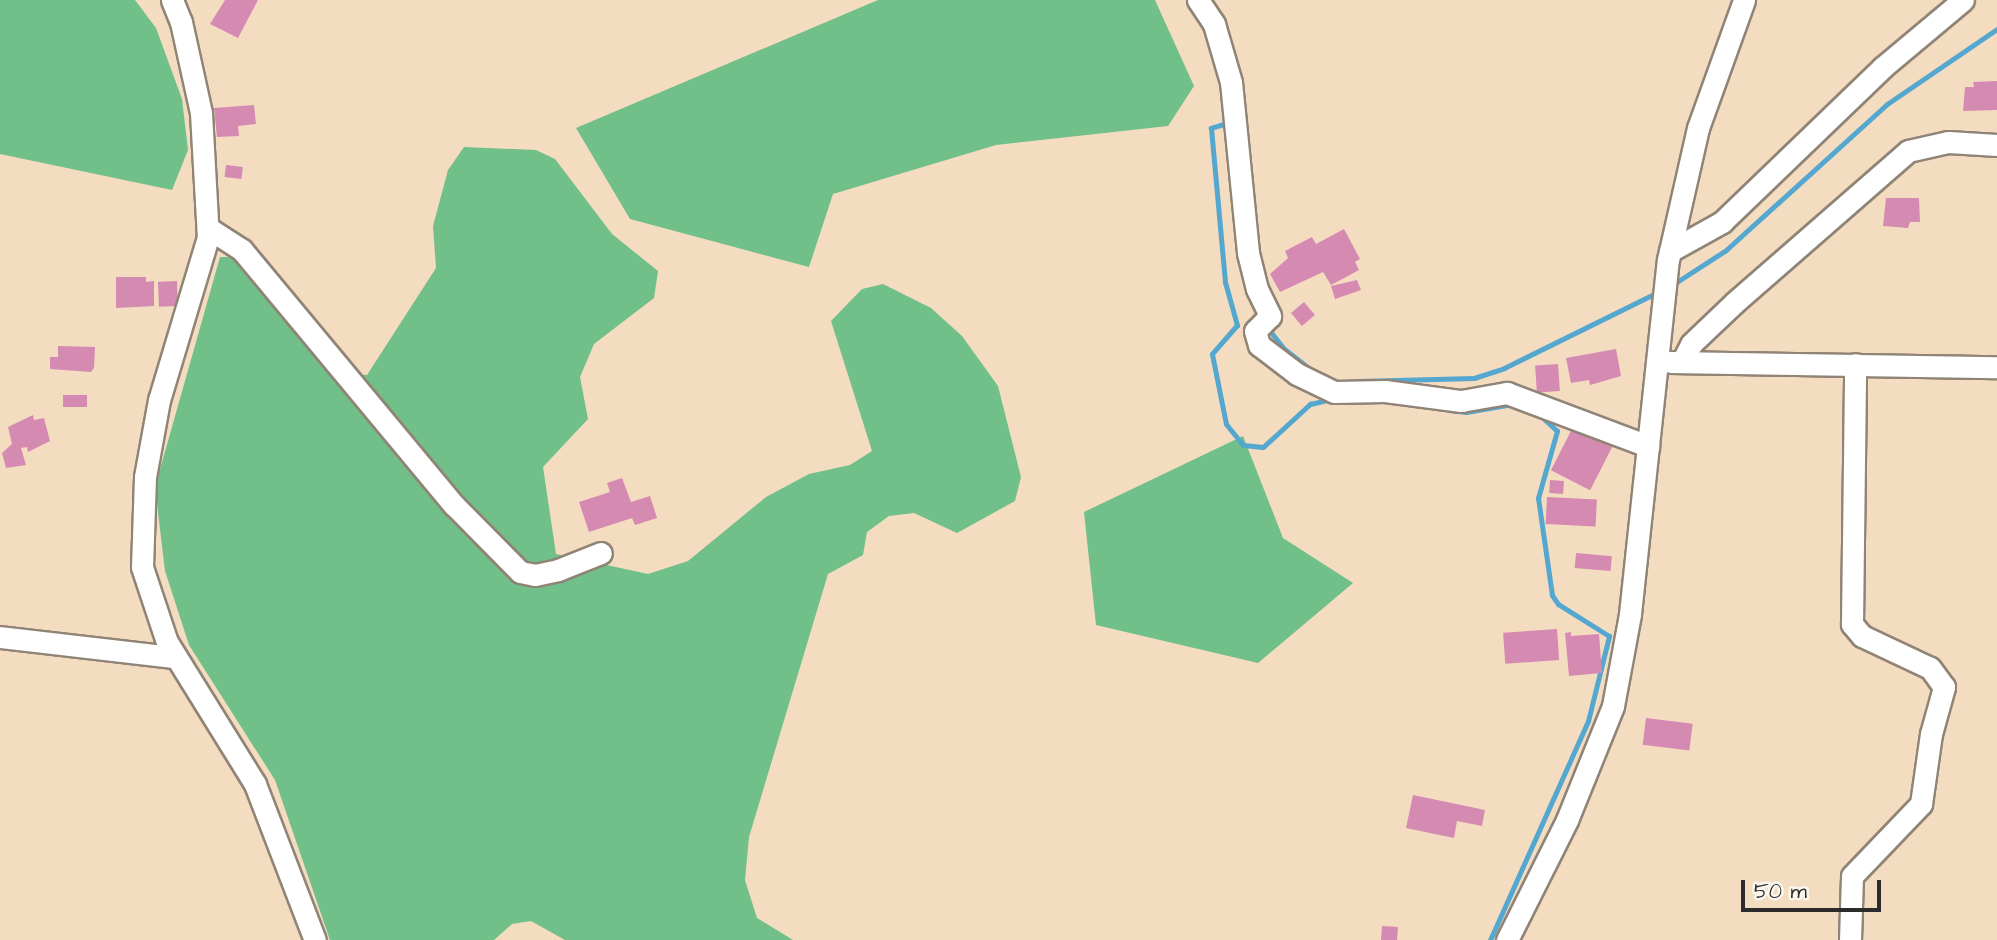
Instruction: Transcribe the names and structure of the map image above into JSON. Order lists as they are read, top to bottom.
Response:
{
  "scale_bar": "50 m"
}
